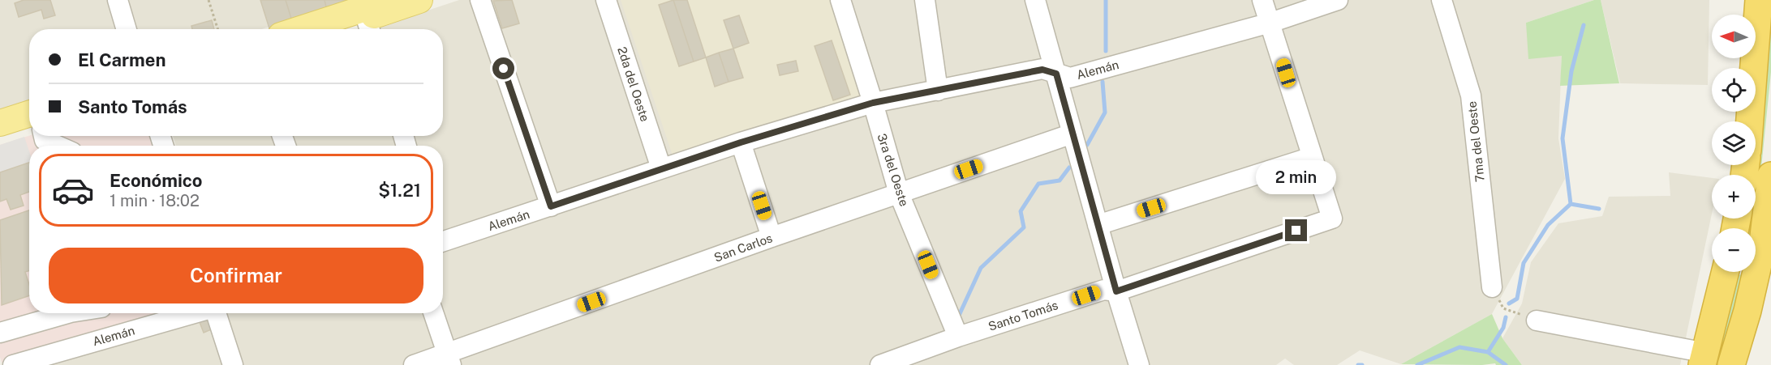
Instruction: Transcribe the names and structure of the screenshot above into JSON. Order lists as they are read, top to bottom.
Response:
{
  "streets": {
    "street": [
      "Alemán",
      "2da del Oeste",
      "7ma del Oeste",
      "3ra del Oeste",
      "San Carlos",
      "Santo Tomás"
    ]
  },
  "crossings": [
    ["Alemán", "2da del Oeste"],
    ["Alemán", "3ra del Oeste"],
    ["3ra del Oeste", "San Carlos"],
    ["3ra del Oeste", "Santo Tomás"]
  ],
  "north": "left",
  "page": {
    "map_buttons": ["+", "−"],
    "banner": ["El Carmen", "Santo Tomás"],
    "list": [
      {
        "name": "Económico",
        "note": "1 min · 18:02",
        "value": "$1.21"
      }
    ],
    "bubble": "2 min",
    "buttons": "Confirmar"
  }
}
